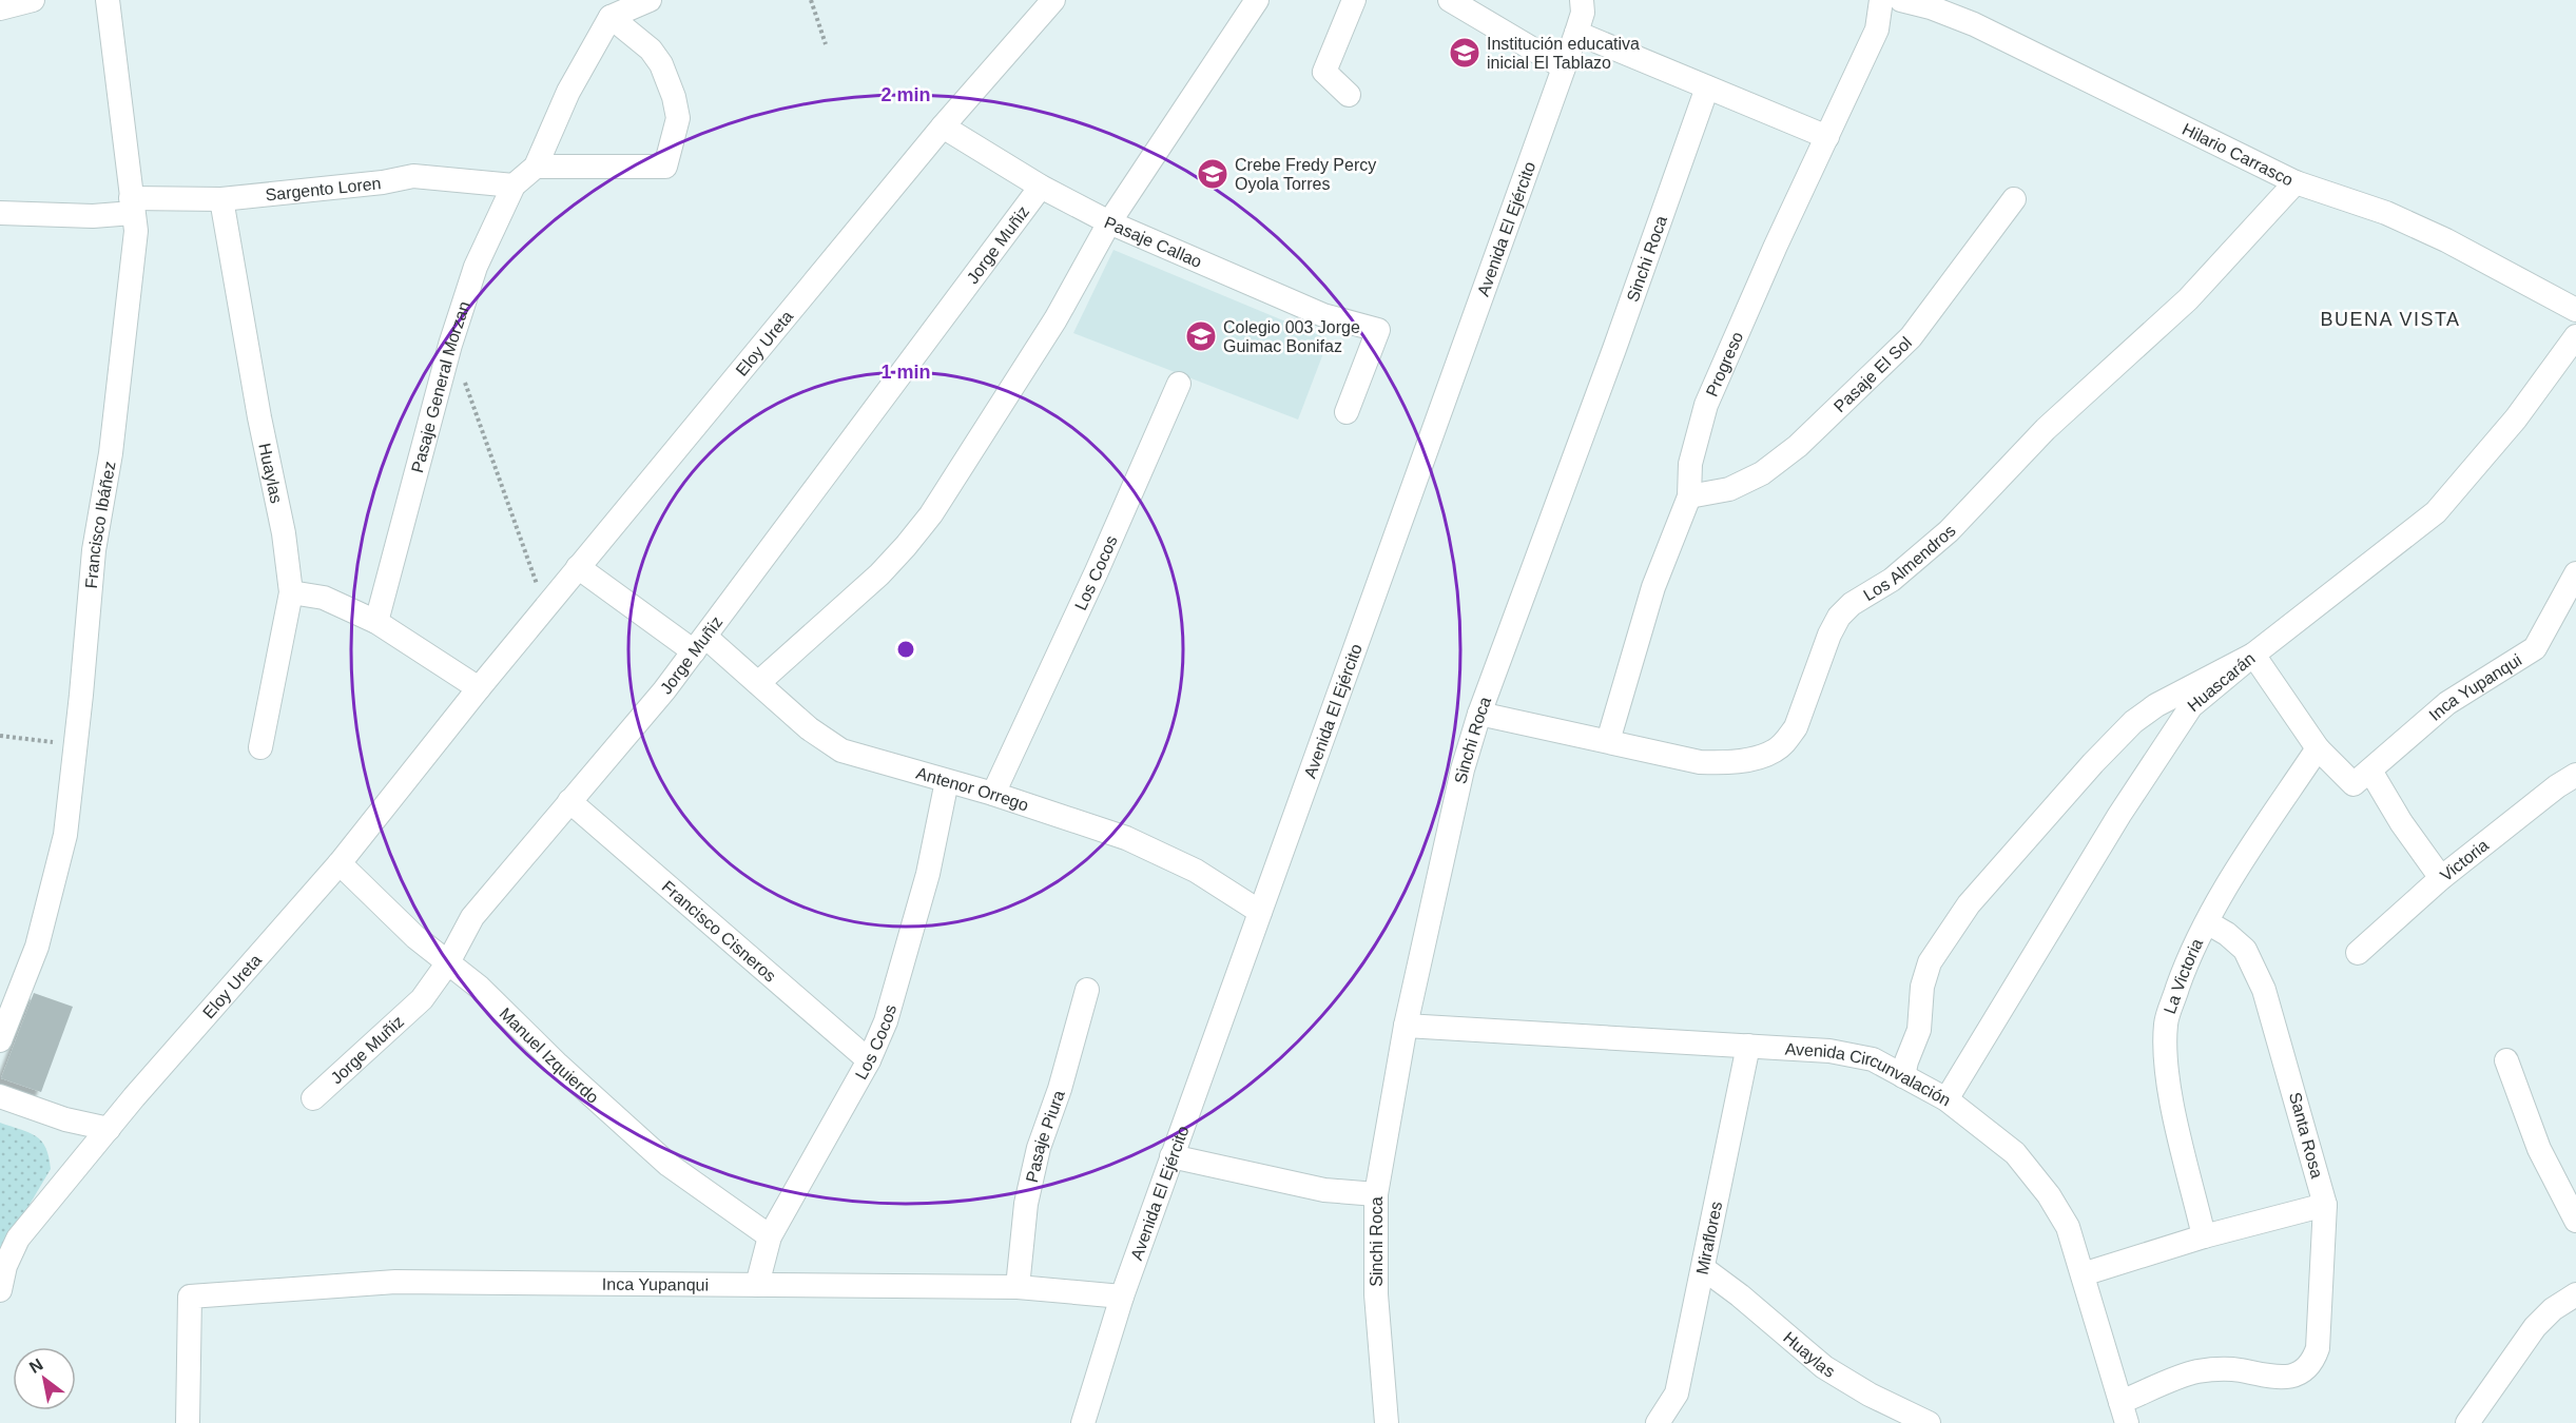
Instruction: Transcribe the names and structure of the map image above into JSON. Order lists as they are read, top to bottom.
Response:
{
  "streets": {
    "street": [
      "Hilario Carrasco",
      "Sargento Loren",
      "Avenida El Ejército",
      "Pasaje Callao",
      "Jorge Muñiz",
      "Sinchi Roca",
      "Eloy Ureta",
      "Progreso",
      "Pasaje El Sol",
      "Pasaje General Morzan",
      "Huaylas",
      "Francisco Ibáñez",
      "Los Almendros",
      "Los Cocos",
      "Huascarán",
      "Inca Yupanqui",
      "Antenor Orrego",
      "Victoria",
      "Francisco Cisneros",
      "La Victoria",
      "Manuel Izquierdo",
      "Avenida Circunvalación",
      "Santa Rosa",
      "Pasaje Piura",
      "Miraflores"
    ]
  },
  "crossings": [
    ["Hilario Carrasco", "Los Almendros"],
    ["Sargento Loren", "Pasaje General Morzan"],
    ["Sargento Loren", "Huaylas"],
    ["Sargento Loren", "Francisco Ibáñez"],
    ["Avenida El Ejército", "Inca Yupanqui"],
    ["Avenida El Ejército", "Antenor Orrego"],
    ["Pasaje Callao", "Jorge Muñiz"],
    ["Pasaje Callao", "Eloy Ureta"],
    ["Jorge Muñiz", "Antenor Orrego"],
    ["Jorge Muñiz", "Francisco Cisneros"],
    ["Jorge Muñiz", "Manuel Izquierdo"],
    ["Sinchi Roca", "Los Almendros"],
    ["Sinchi Roca", "Avenida Circunvalación"],
    ["Eloy Ureta", "Antenor Orrego"],
    ["Eloy Ureta", "Manuel Izquierdo"],
    ["Progreso", "Pasaje El Sol"],
    ["Progreso", "Los Almendros"],
    ["Huaylas", "Miraflores"],
    ["Los Cocos", "Inca Yupanqui"],
    ["Los Cocos", "Antenor Orrego"],
    ["Los Cocos", "Francisco Cisneros"],
    ["Los Cocos", "Manuel Izquierdo"],
    ["Huascarán", "Avenida Circunvalación"],
    ["Inca Yupanqui", "Pasaje Piura"],
    ["La Victoria", "Santa Rosa"],
    ["Avenida Circunvalación", "Santa Rosa"],
    ["Avenida Circunvalación", "Miraflores"]
  ],
  "districts": ["BUENA VISTA"],
  "places": {
    "school or university": ["Institución educativa inicial El Tablazo", "Crebe Fredy Percy Oyola Torres", "Colegio 003 Jorge Guimac Bonifaz"]
  },
  "north": "top left",
  "rings": ["2 min", "1 min"]
}
